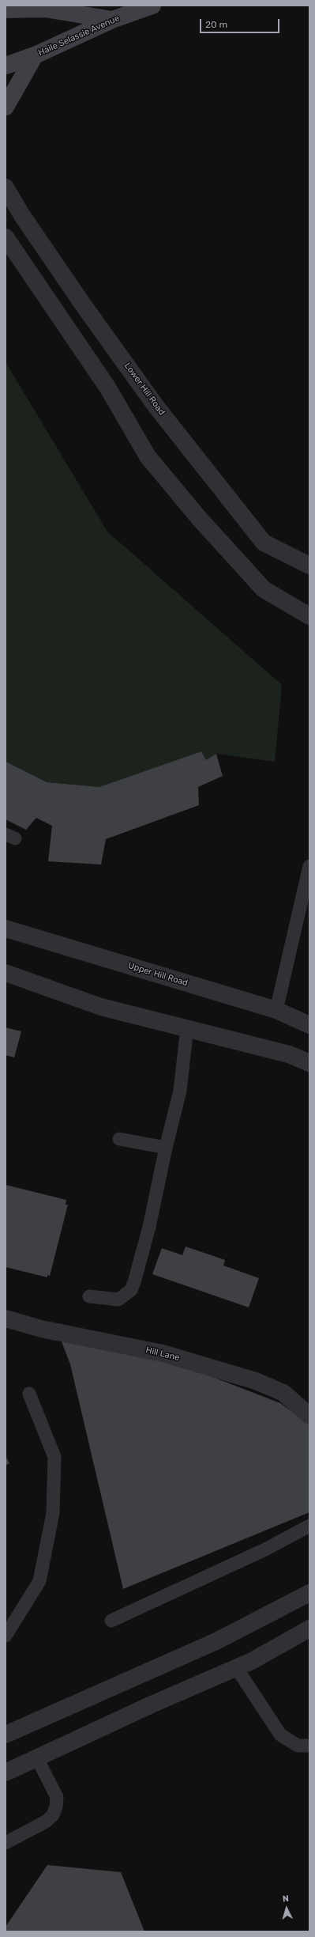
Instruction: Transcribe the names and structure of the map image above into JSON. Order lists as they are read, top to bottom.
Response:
{
  "streets": {
    "main road": ["Haile Selassie Avenue"],
    "street": ["Lower Hill Road", "Upper Hill Road", "Hill Lane"]
  },
  "scale_bar": "20 m",
  "north": "top"
}
